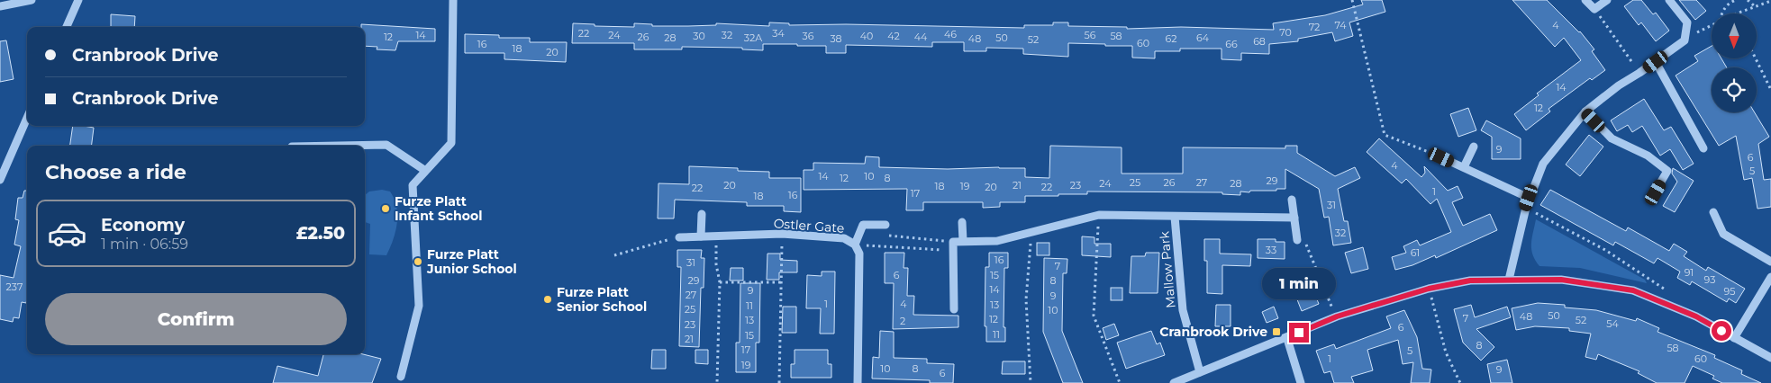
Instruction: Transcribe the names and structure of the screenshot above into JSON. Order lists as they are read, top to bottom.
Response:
{
  "streets": {
    "street": ["Ostler Gate", "Mallow Park"]
  },
  "places": {
    "other": ["Furze Platt Infant School", "Furze Platt Junior School", "Furze Platt Senior School"],
    "transit": ["Cranbrook Drive"]
  },
  "house_numbers": [
    "74",
    "4",
    "72",
    "70",
    "22",
    "34",
    "46",
    "14",
    "24",
    "32",
    "56",
    "30",
    "36",
    "40",
    "42",
    "58",
    "12",
    "26",
    "44",
    "28",
    "32A",
    "50",
    "64",
    "38",
    "48",
    "62",
    "52",
    "68",
    "60",
    "16",
    "66",
    "18",
    "20",
    "14",
    "12",
    "9",
    "6",
    "4",
    "5",
    "14",
    "10",
    "12",
    "8",
    "29",
    "25",
    "26",
    "27",
    "24",
    "28",
    "20",
    "21",
    "23",
    "18",
    "19",
    "20",
    "22",
    "22",
    "1",
    "17",
    "16",
    "18",
    "31",
    "32",
    "33",
    "61",
    "16",
    "31",
    "7",
    "91",
    "6",
    "15",
    "93",
    "29",
    "8",
    "237",
    "14",
    "9",
    "95",
    "27",
    "9",
    "1",
    "4",
    "13",
    "11",
    "25",
    "10",
    "50",
    "48",
    "7",
    "12",
    "13",
    "52",
    "2",
    "54",
    "23",
    "6",
    "11",
    "15",
    "21",
    "8",
    "58",
    "17",
    "5",
    "1",
    "60",
    "19",
    "10",
    "8",
    "9",
    "6"
  ],
  "north": "bottom",
  "page": {
    "banner": ["Cranbrook Drive", "Cranbrook Drive"],
    "heading": "Choose a ride",
    "list": [
      {
        "name": "Economy",
        "note": "1 min · 06:59",
        "value": "£2.50"
      }
    ],
    "bubble": "1 min",
    "buttons": "Confirm"
  }
}
